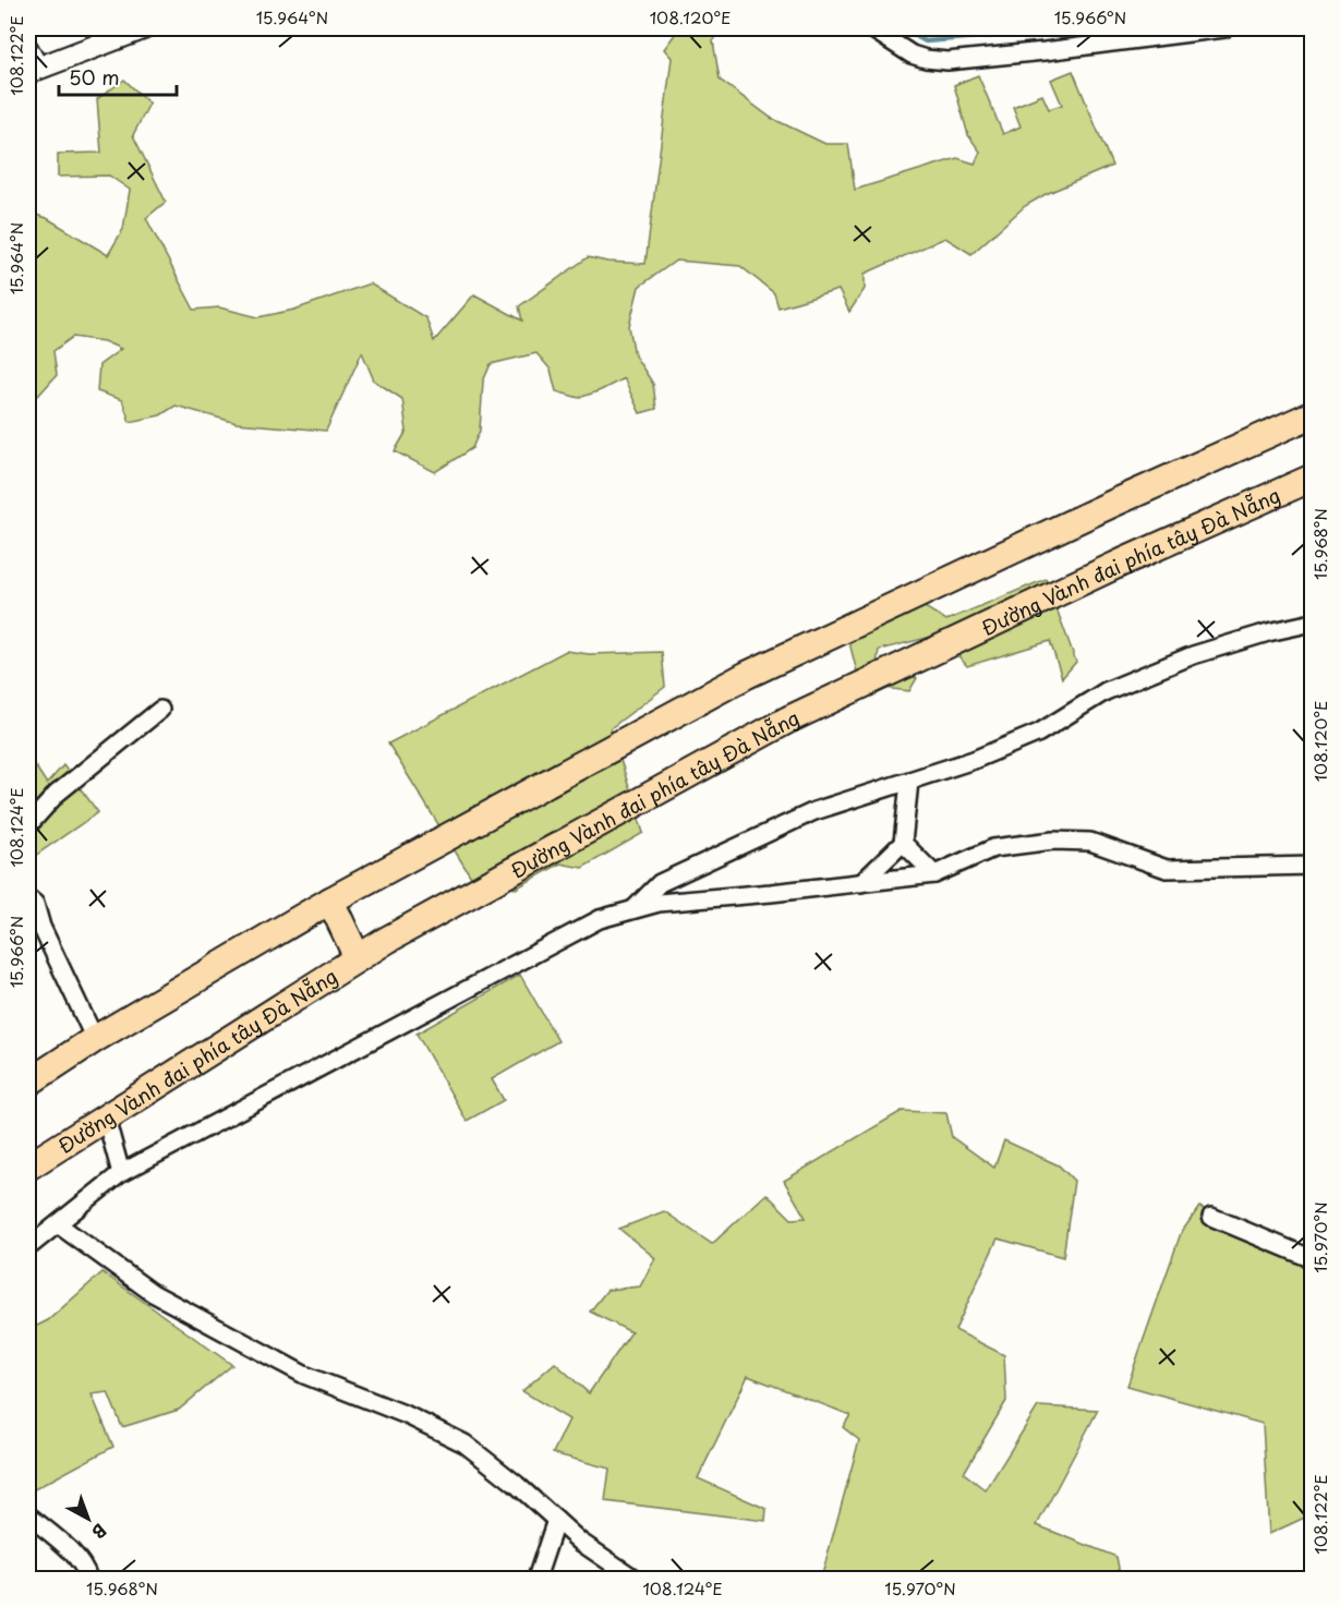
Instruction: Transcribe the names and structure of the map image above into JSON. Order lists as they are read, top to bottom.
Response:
{
  "streets": {
    "main road": ["Đường Vành đai phía tây Đà Nẵng"]
  },
  "scale_bar": "50 m",
  "north": "bottom right",
  "coordinates": [
    "15.964°N",
    "108.120°E",
    "15.966°N",
    "108.122°E",
    "15.968°N",
    "108.124°E",
    "15.970°N"
  ]
}
